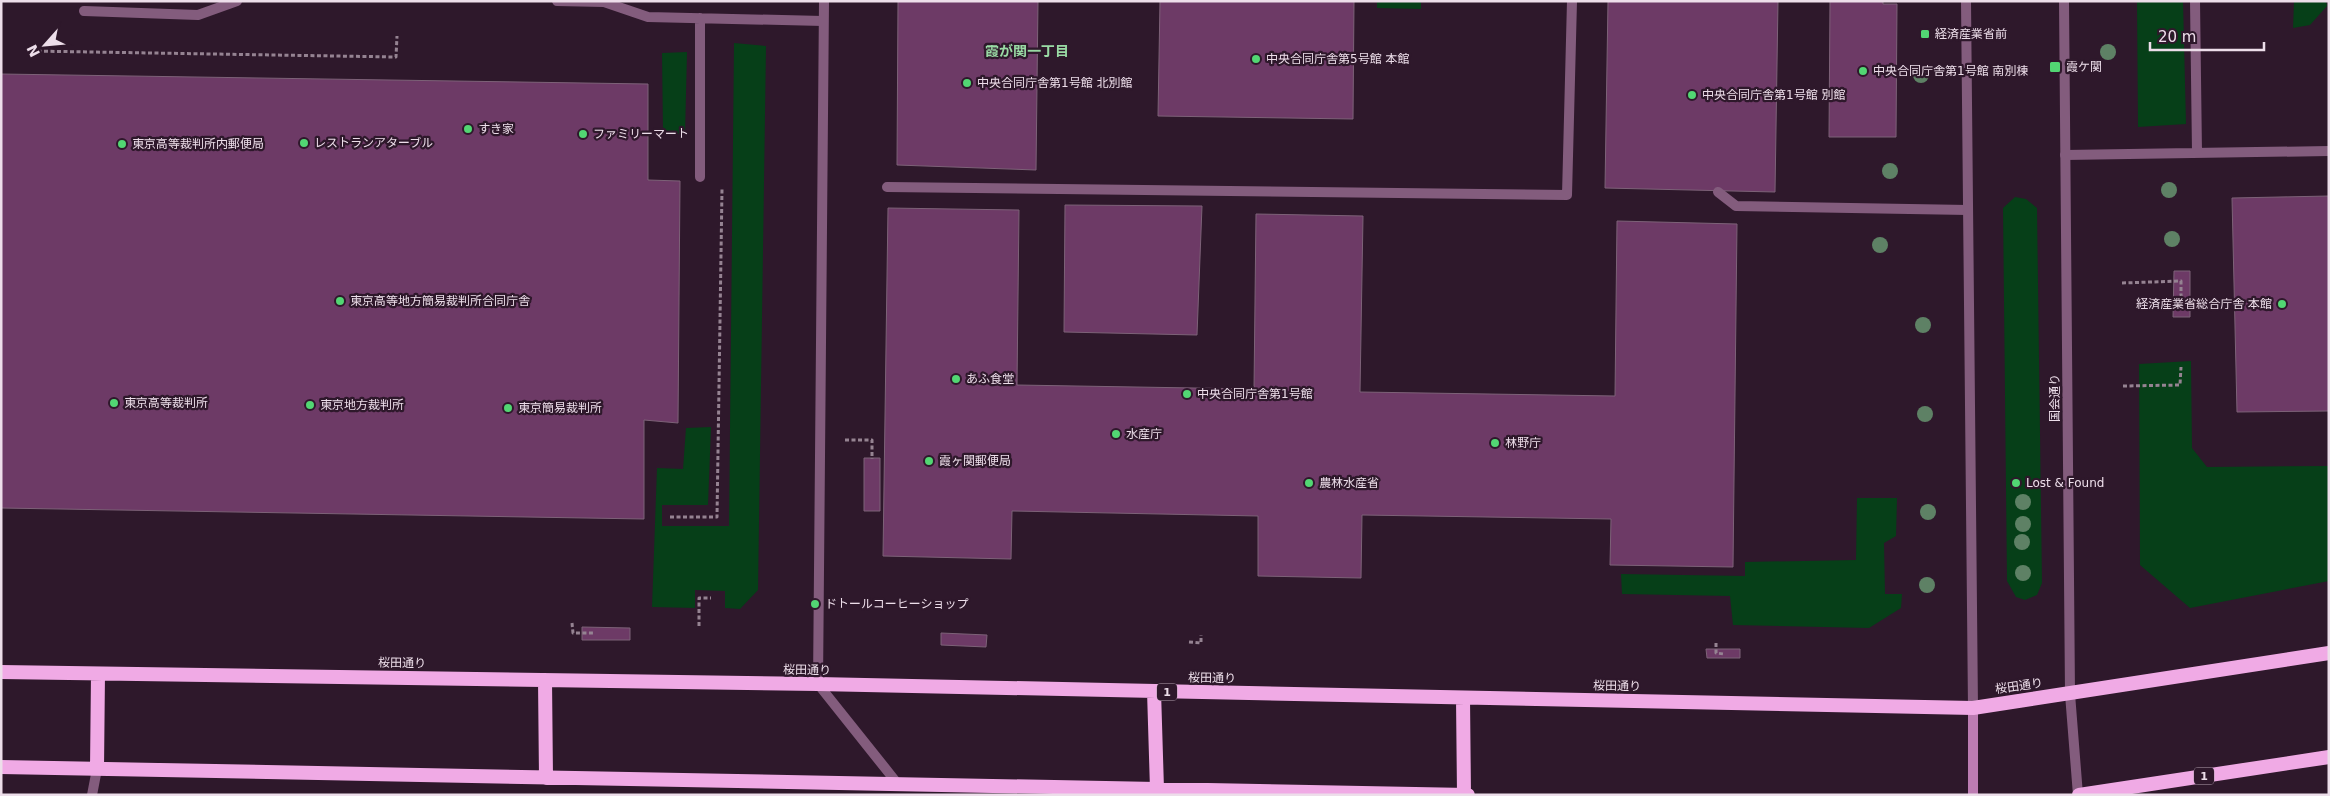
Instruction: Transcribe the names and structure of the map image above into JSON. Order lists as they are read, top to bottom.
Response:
{
  "streets": {
    "highway": ["桜田通り", "1"],
    "street": ["国会通り"]
  },
  "crossings": [
    ["国会通り", "桜田通り"],
    ["国会通り", "1"]
  ],
  "districts": ["霞が関一丁目"],
  "places": {
    "transit": ["経済産業省前", "霞ケ関"],
    "other": [
      "中央合同庁舎第5号館 本館",
      "中央合同庁舎第1号館 南別棟",
      "中央合同庁舎第1号館 北別館",
      "中央合同庁舎第1号館 別館",
      "すき家",
      "ファミリーマート",
      "レストランアターブル",
      "東京高等裁判所内郵便局",
      "東京高等地方簡易裁判所合同庁舎",
      "経済産業省総合庁舎 本館",
      "あふ食堂",
      "中央合同庁舎第1号館",
      "東京高等裁判所",
      "東京地方裁判所",
      "東京簡易裁判所",
      "水産庁",
      "林野庁",
      "霞ヶ関郵便局",
      "農林水産省",
      "Lost & Found",
      "ドトールコーヒーショップ"
    ]
  },
  "scale_bar": "20 m",
  "north": "bottom left"
}
